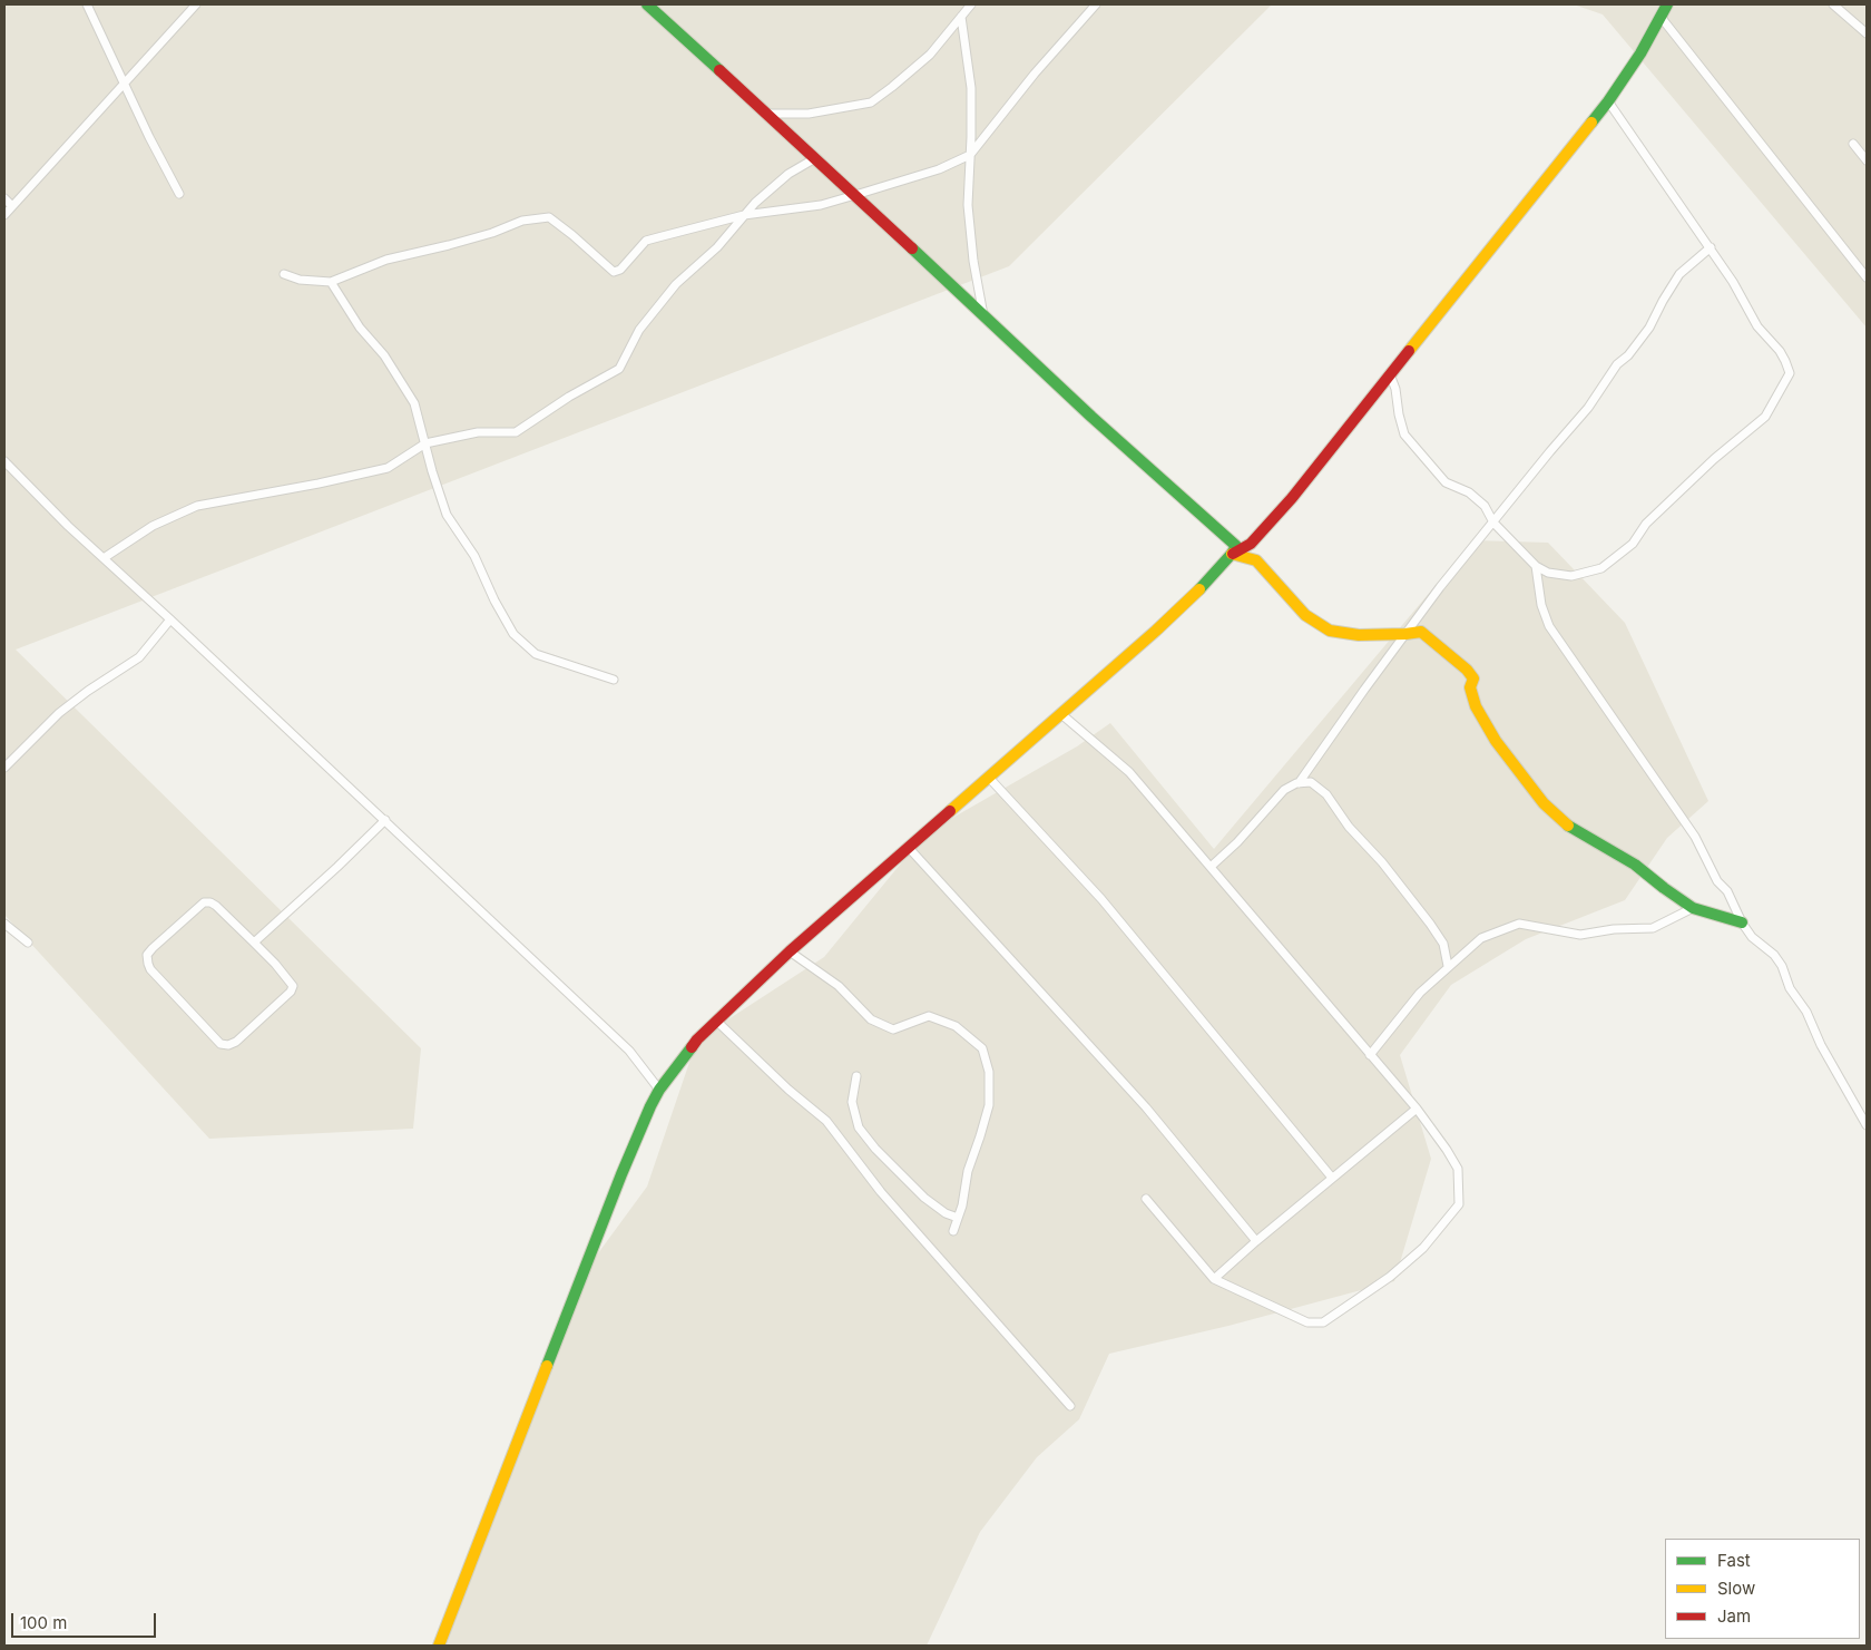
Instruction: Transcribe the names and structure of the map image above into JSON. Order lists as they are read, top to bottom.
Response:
{
  "legend": ["Fast", "Slow", "Jam"],
  "scale_bar": "100 m"
}
